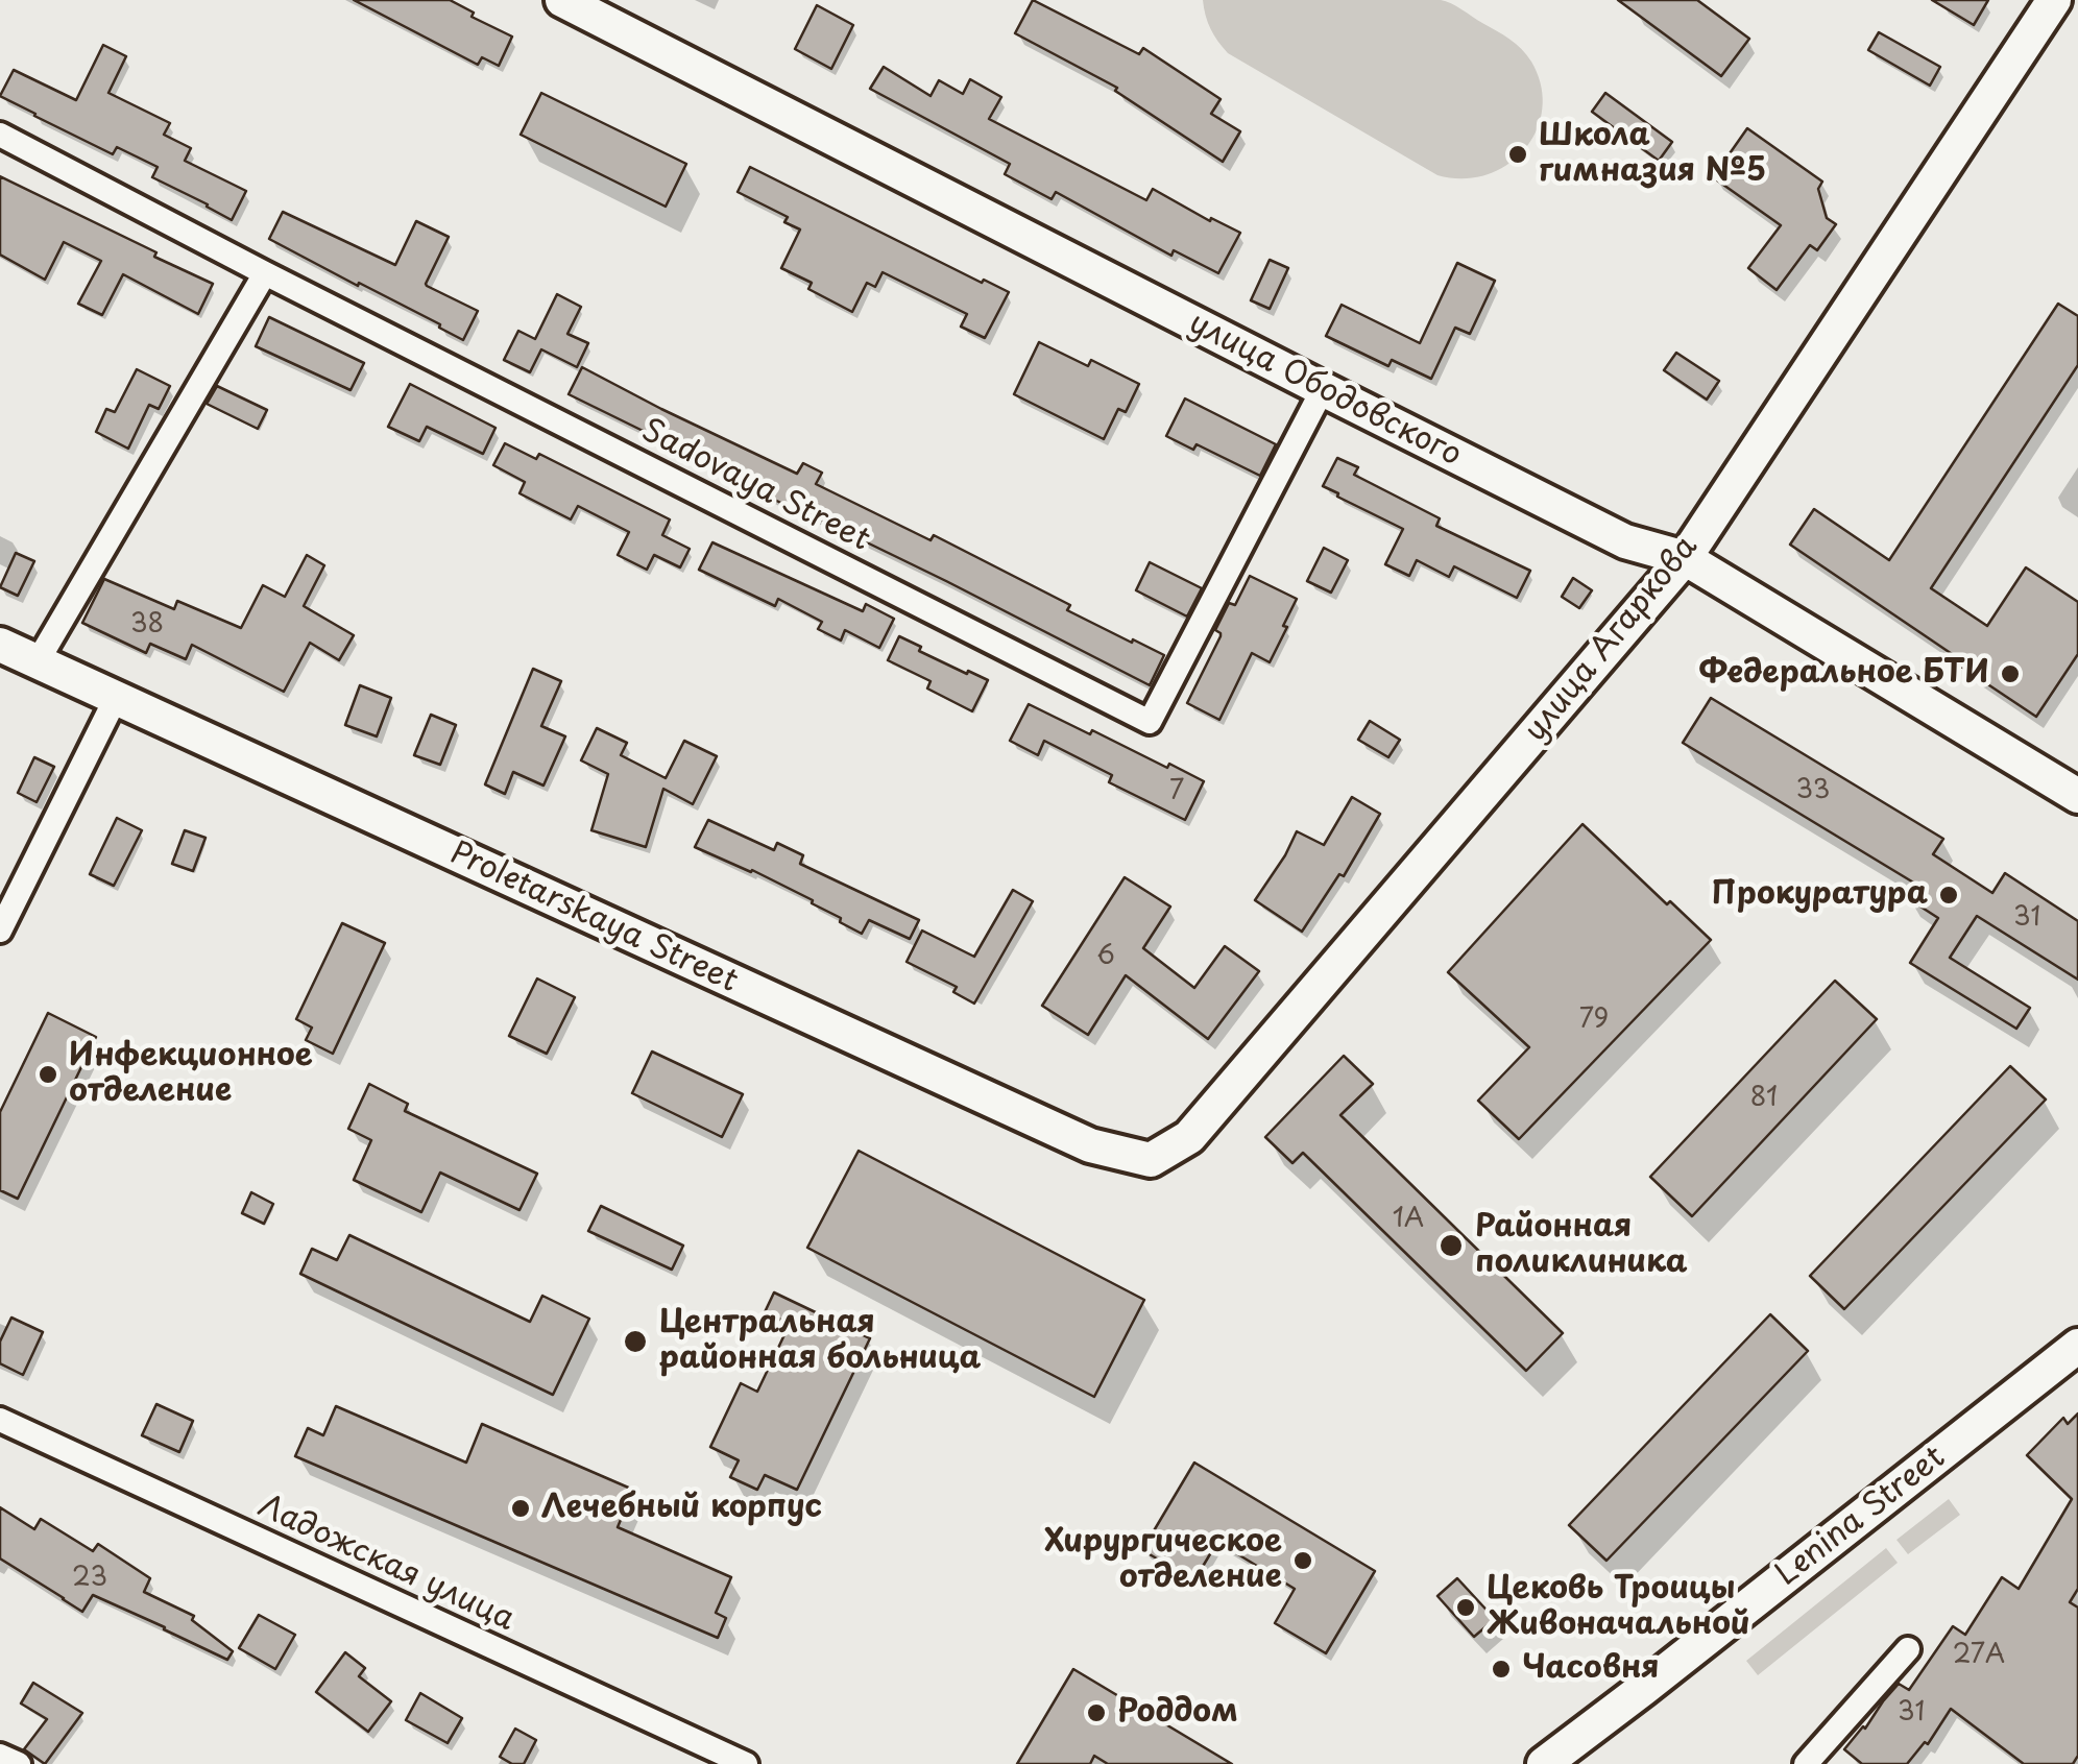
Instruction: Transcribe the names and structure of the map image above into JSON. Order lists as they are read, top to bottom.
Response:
{
  "streets": {
    "street": [
      "улица Ободовского",
      "Sadovaya Street",
      "улица Агаркова",
      "Proletarskaya Street",
      "Lenina Street",
      "Ладожская улица"
    ]
  },
  "crossings": [
    ["улица Ободовского", "Sadovaya Street"],
    ["улица Ободовского", "улица Агаркова"],
    ["улица Агаркова", "Proletarskaya Street"]
  ],
  "places": [
    "Школа гимназия №5",
    "Федеральное БТИ",
    "Прокуратура",
    "Инфекционное отделение",
    "Районная поликлиника",
    "Центральная районная больница",
    "Лечебный корпус",
    "Хирургическое отделение",
    "Цековь Троицы Живоначальной",
    "Часовня",
    "Роддом"
  ],
  "house_numbers": [
    "38",
    "33",
    "7",
    "31",
    "6",
    "79",
    "81",
    "1А",
    "23",
    "27А",
    "31"
  ]
}
